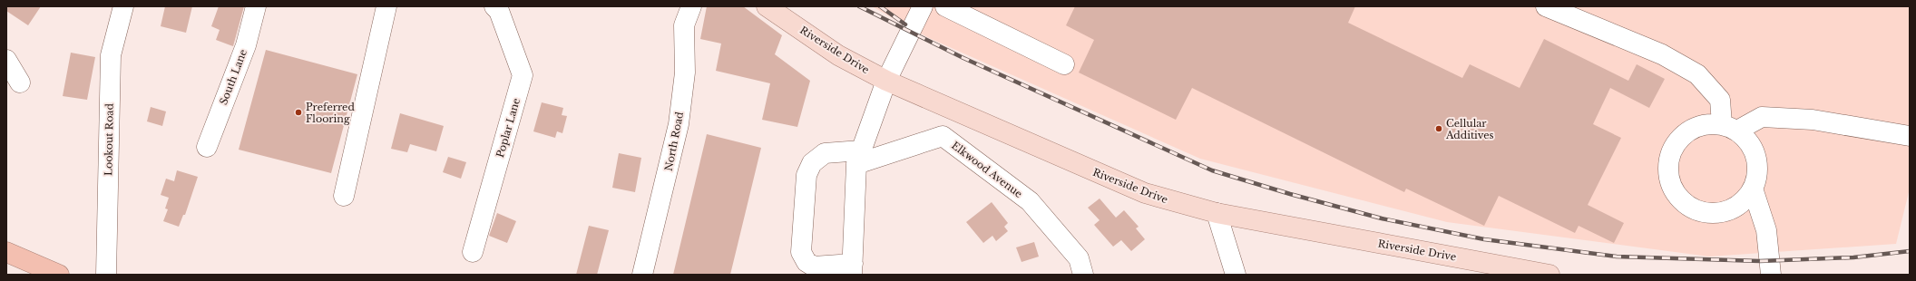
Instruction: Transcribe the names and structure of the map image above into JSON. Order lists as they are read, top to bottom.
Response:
{
  "streets": {
    "main road": ["Riverside Drive"],
    "street": [
      "South Lane",
      "Poplar Lane",
      "Lookout Road",
      "North Road",
      "Elkwood Avenue"
    ]
  },
  "places": ["Preferred Flooring", "Cellular Additives"]
}
